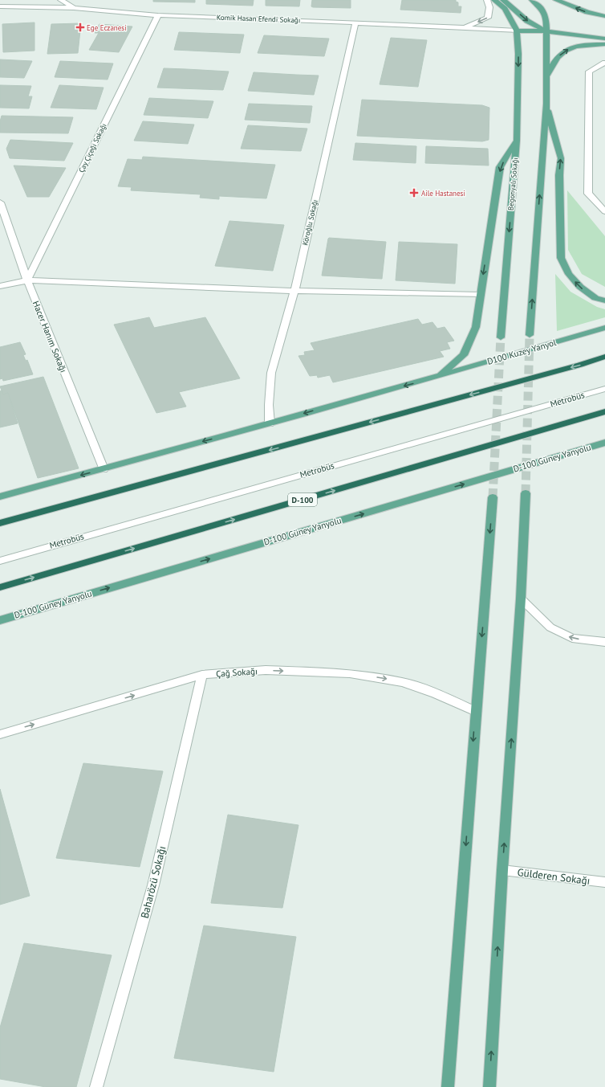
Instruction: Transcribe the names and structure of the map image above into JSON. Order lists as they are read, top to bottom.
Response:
{
  "streets": {
    "highway": ["D-100"],
    "main road": ["Begonyalı Sokağı", "D100 Kuzey Yanyol", "D-100 Güney Yanyolu"],
    "street": [
      "Komik Hasan Efendi Sokağı",
      "Çay Çiçeği Sokağı",
      "Köroğlu Sokağı",
      "Hacer Hanım Sokağı",
      "Metrobüs",
      "Çağ Sokağı",
      "Gülderen Sokağı",
      "Baharözü Sokağı"
    ]
  },
  "crossings": [
    ["Komik Hasan Efendi Sokağı", "Çay Çiçeği Sokağı"],
    ["Komik Hasan Efendi Sokağı", "Begonyalı Sokağı"],
    ["Komik Hasan Efendi Sokağı", "Köroğlu Sokağı"],
    ["Çay Çiçeği Sokağı", "Hacer Hanım Sokağı"],
    ["Köroğlu Sokağı", "D100 Kuzey Yanyol"],
    ["Hacer Hanım Sokağı", "D100 Kuzey Yanyol"],
    ["Çağ Sokağı", "Baharözü Sokağı"]
  ],
  "one_way": ["D100 Kuzey Yanyol", "D-100 Güney Yanyolu", "Çağ Sokağı"],
  "places": {
    "health": ["Ege Eczanesi", "Aile Hastanesi"]
  }
}
